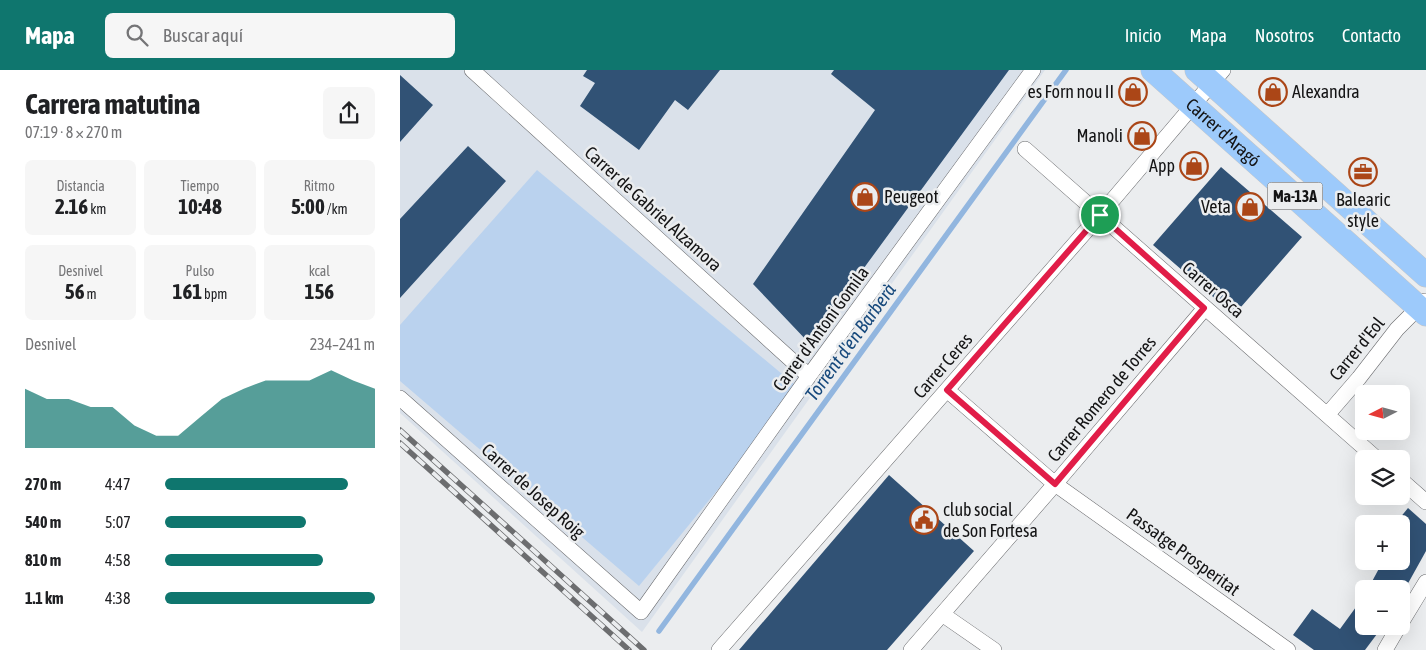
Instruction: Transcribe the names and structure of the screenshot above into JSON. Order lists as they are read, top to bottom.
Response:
{
  "streets": {
    "main road": ["Carrer d'Aragó", "Ma-13A"],
    "street": [
      "Carrer de Gabriel Alzamora",
      "Carrer Osca",
      "Carrer d'Antoni Gomila",
      "Carrer d'Eol",
      "Carrer Ceres",
      "Carrer Romero de Torres",
      "Carrer de Josep Roig",
      "Passatge Prosperitat"
    ]
  },
  "crossings": [
    ["Carrer d'Aragó", "Carrer d'Eol"],
    ["Carrer d'Aragó", "Carrer Ceres"],
    ["Carrer de Gabriel Alzamora", "Carrer d'Antoni Gomila"],
    ["Carrer Osca", "Carrer d'Eol"],
    ["Carrer Osca", "Carrer Ceres"],
    ["Carrer Osca", "Carrer Romero de Torres"],
    ["Carrer d'Antoni Gomila", "Carrer de Josep Roig"],
    ["Carrer Ceres", "Passatge Prosperitat"],
    ["Carrer Romero de Torres", "Passatge Prosperitat"]
  ],
  "water": ["Torrent d'en Barberà"],
  "places": {
    "shop": [
      "es Forn nou II",
      "Alexandra",
      "Manoli",
      "App",
      "Peugeot",
      "Veta"
    ],
    "office": ["Balearic style"],
    "public building": ["club social de Son Fortesa"]
  },
  "north": "left",
  "page": {
    "header": "Mapa",
    "search": "Buscar aquí",
    "nav": [
      "Inicio",
      "Mapa",
      "Nosotros",
      "Contacto"
    ],
    "heading": ["Carrera matutina", "07:19 · 8 × 270 m"],
    "stats": [
      ["Distancia", "2.16 km"],
      ["Tiempo", "10:48"],
      ["Ritmo", "5:00 /km"],
      ["Desnivel", "56 m"],
      ["Pulso", "161 bpm"],
      ["kcal", "156"]
    ],
    "chart": ["Desnivel", "234–241 m"],
    "map_buttons": ["+", "−"],
    "list": [
      {
        "name": "270 m",
        "note": "4:47"
      },
      {
        "name": "540 m",
        "note": "5:07"
      },
      {
        "name": "810 m",
        "note": "4:58"
      },
      {
        "name": "1.1 km",
        "note": "4:38"
      }
    ]
  }
}
